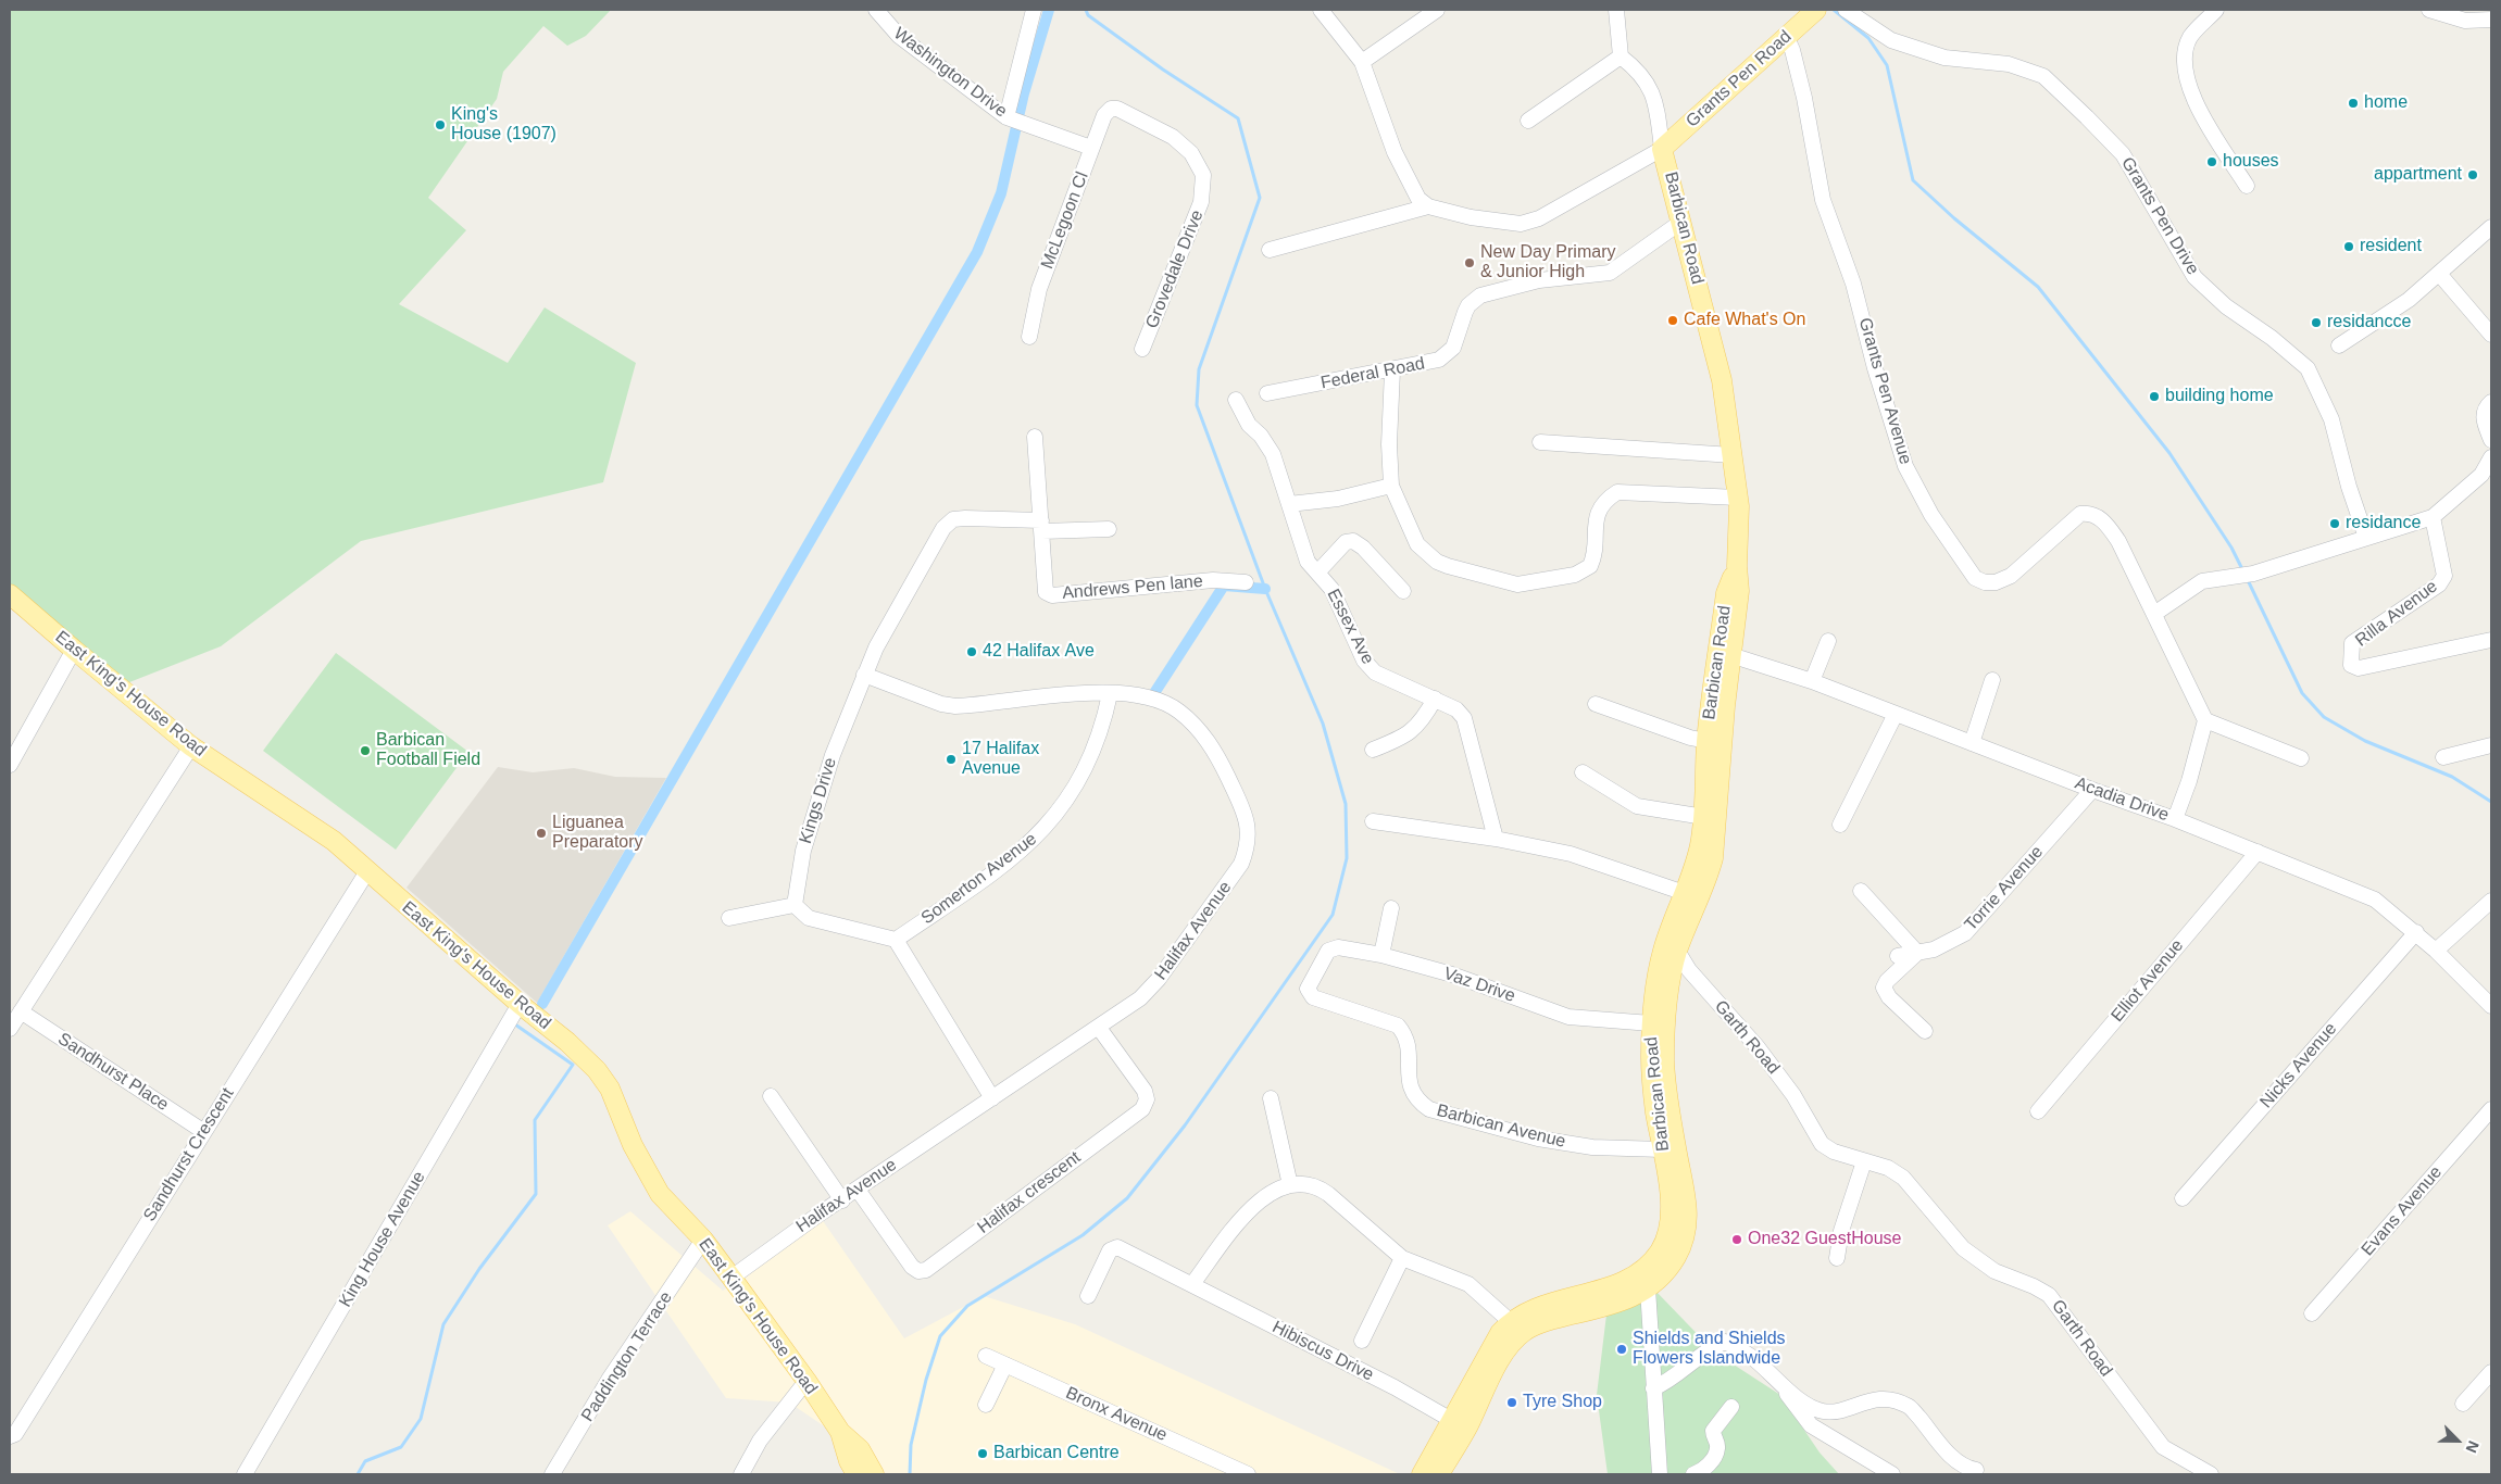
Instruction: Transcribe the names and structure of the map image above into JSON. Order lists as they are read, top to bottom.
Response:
{
  "streets": {
    "main road": ["Grants Pen Road", "Barbican Road", "East King's House Road"],
    "street": [
      "Washington Drive",
      "Grants Pen Drive",
      "McLegoon Cl",
      "Grovedale Drive",
      "Federal Road",
      "Grants Pen Avenue",
      "Andrews Pen lane",
      "Rilla Avenue",
      "Essex Ave",
      "Acadia Drive",
      "Kings Drive",
      "Somerton Avenue",
      "Torrie Avenue",
      "Halifax Avenue",
      "Elliot Avenue",
      "Vaz Drive",
      "Garth Road",
      "Nicks Avenue",
      "Sandhurst Place",
      "Barbican Avenue",
      "Sandhurst Crescent",
      "Halifax crescent",
      "Evans Avenue",
      "King House Avenue",
      "Hibiscus Drive",
      "Paddington Terrace",
      "Bronx Avenue"
    ]
  },
  "crossings": [
    ["Washington Drive", "McLegoon Cl"],
    ["Grants Pen Road", "Barbican Road"],
    ["Grants Pen Road", "Grants Pen Avenue"],
    ["McLegoon Cl", "Grovedale Drive"],
    ["Barbican Road", "Federal Road"],
    ["Barbican Road", "Acadia Drive"],
    ["Barbican Road", "Vaz Drive"],
    ["Barbican Road", "Garth Road"],
    ["Barbican Road", "Barbican Avenue"],
    ["Barbican Road", "Hibiscus Drive"],
    ["Andrews Pen lane", "Kings Drive"],
    ["East King's House Road", "Halifax Avenue"],
    ["East King's House Road", "Sandhurst Crescent"],
    ["East King's House Road", "King House Avenue"],
    ["East King's House Road", "Paddington Terrace"],
    ["Acadia Drive", "Torrie Avenue"],
    ["Acadia Drive", "Elliot Avenue"],
    ["Acadia Drive", "Nicks Avenue"],
    ["Kings Drive", "Halifax Avenue"],
    ["Somerton Avenue", "Halifax Avenue"],
    ["Halifax Avenue", "Halifax crescent"],
    ["Vaz Drive", "Barbican Avenue"],
    ["Sandhurst Place", "Sandhurst Crescent"]
  ],
  "places": [
    "home",
    "King's House (1907)",
    "houses",
    "appartment",
    "resident",
    "New Day Primary & Junior High",
    "Cafe What's On",
    "residancce",
    "building home",
    "residance",
    "42 Halifax Ave",
    "Barbican Football Field",
    "17 Halifax Avenue",
    "Liguanea Preparatory",
    "One32 GuestHouse",
    "Shields and Shields Flowers Islandwide",
    "Tyre Shop",
    "Barbican Centre"
  ],
  "north": "bottom right"
}
